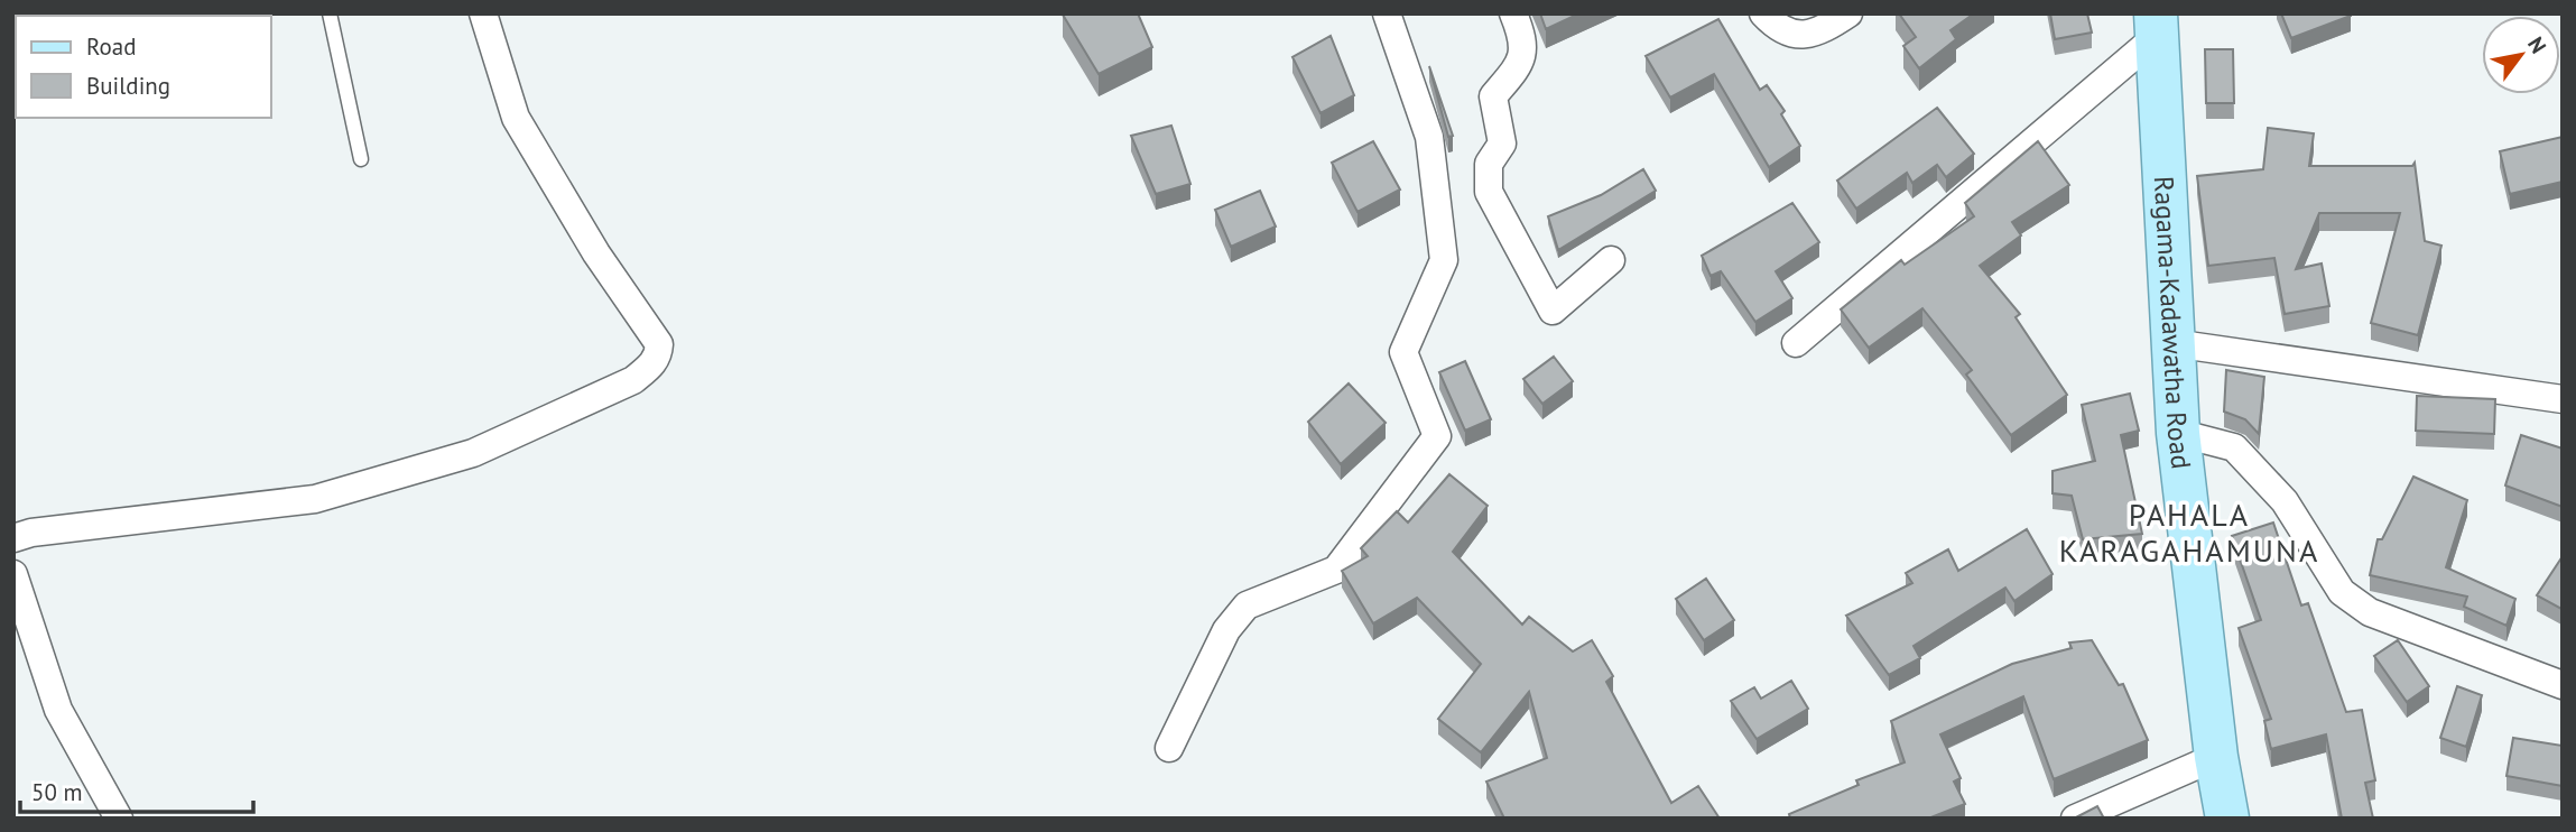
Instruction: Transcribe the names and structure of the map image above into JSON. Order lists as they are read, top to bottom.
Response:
{
  "streets": {
    "main road": ["Ragama-Kadawatha Road"]
  },
  "districts": ["PAHALA KARAGAHAMUNA"],
  "legend": ["Road", "Building"],
  "scale_bar": "50 m",
  "north": "top right"
}
